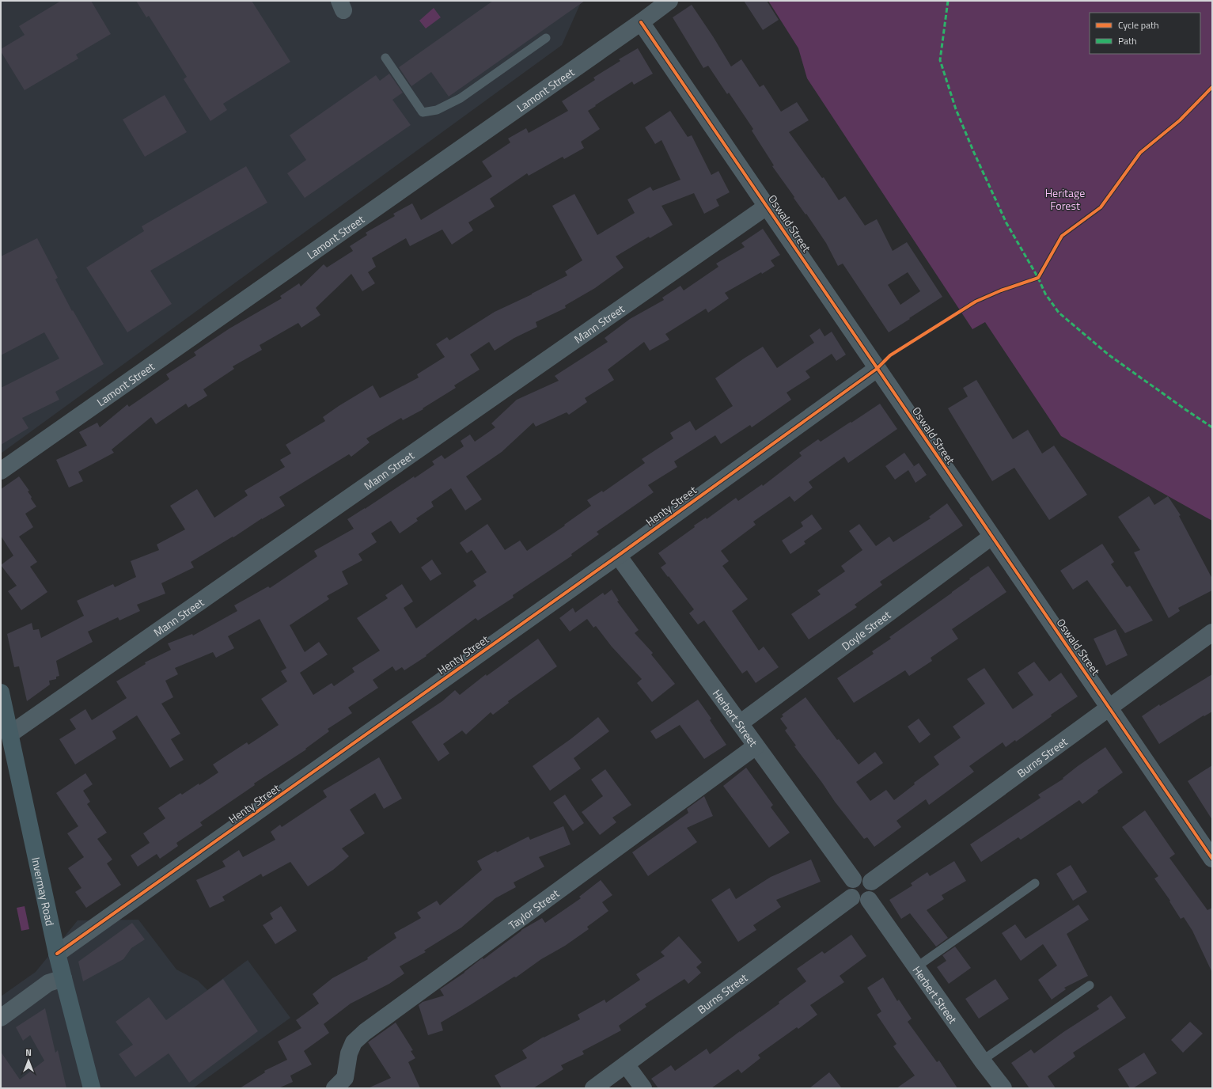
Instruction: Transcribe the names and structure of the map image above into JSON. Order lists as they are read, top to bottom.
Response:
{
  "streets": {
    "main road": ["Invermay Road"],
    "street": [
      "Lamont Street",
      "Oswald Street",
      "Mann Street",
      "Henty Street",
      "Doyle Street",
      "Herbert Street",
      "Burns Street",
      "Taylor Street"
    ]
  },
  "crossings": [
    ["Lamont Street", "Oswald Street"],
    ["Oswald Street", "Mann Street"],
    ["Oswald Street", "Henty Street"],
    ["Oswald Street", "Doyle Street"],
    ["Oswald Street", "Burns Street"],
    ["Mann Street", "Invermay Road"],
    ["Henty Street", "Herbert Street"],
    ["Henty Street", "Invermay Road"],
    ["Doyle Street", "Herbert Street"],
    ["Herbert Street", "Burns Street"],
    ["Herbert Street", "Taylor Street"]
  ],
  "parks": ["Heritage Forest"],
  "legend": ["Cycle path", "Path"],
  "north": "top"
}
